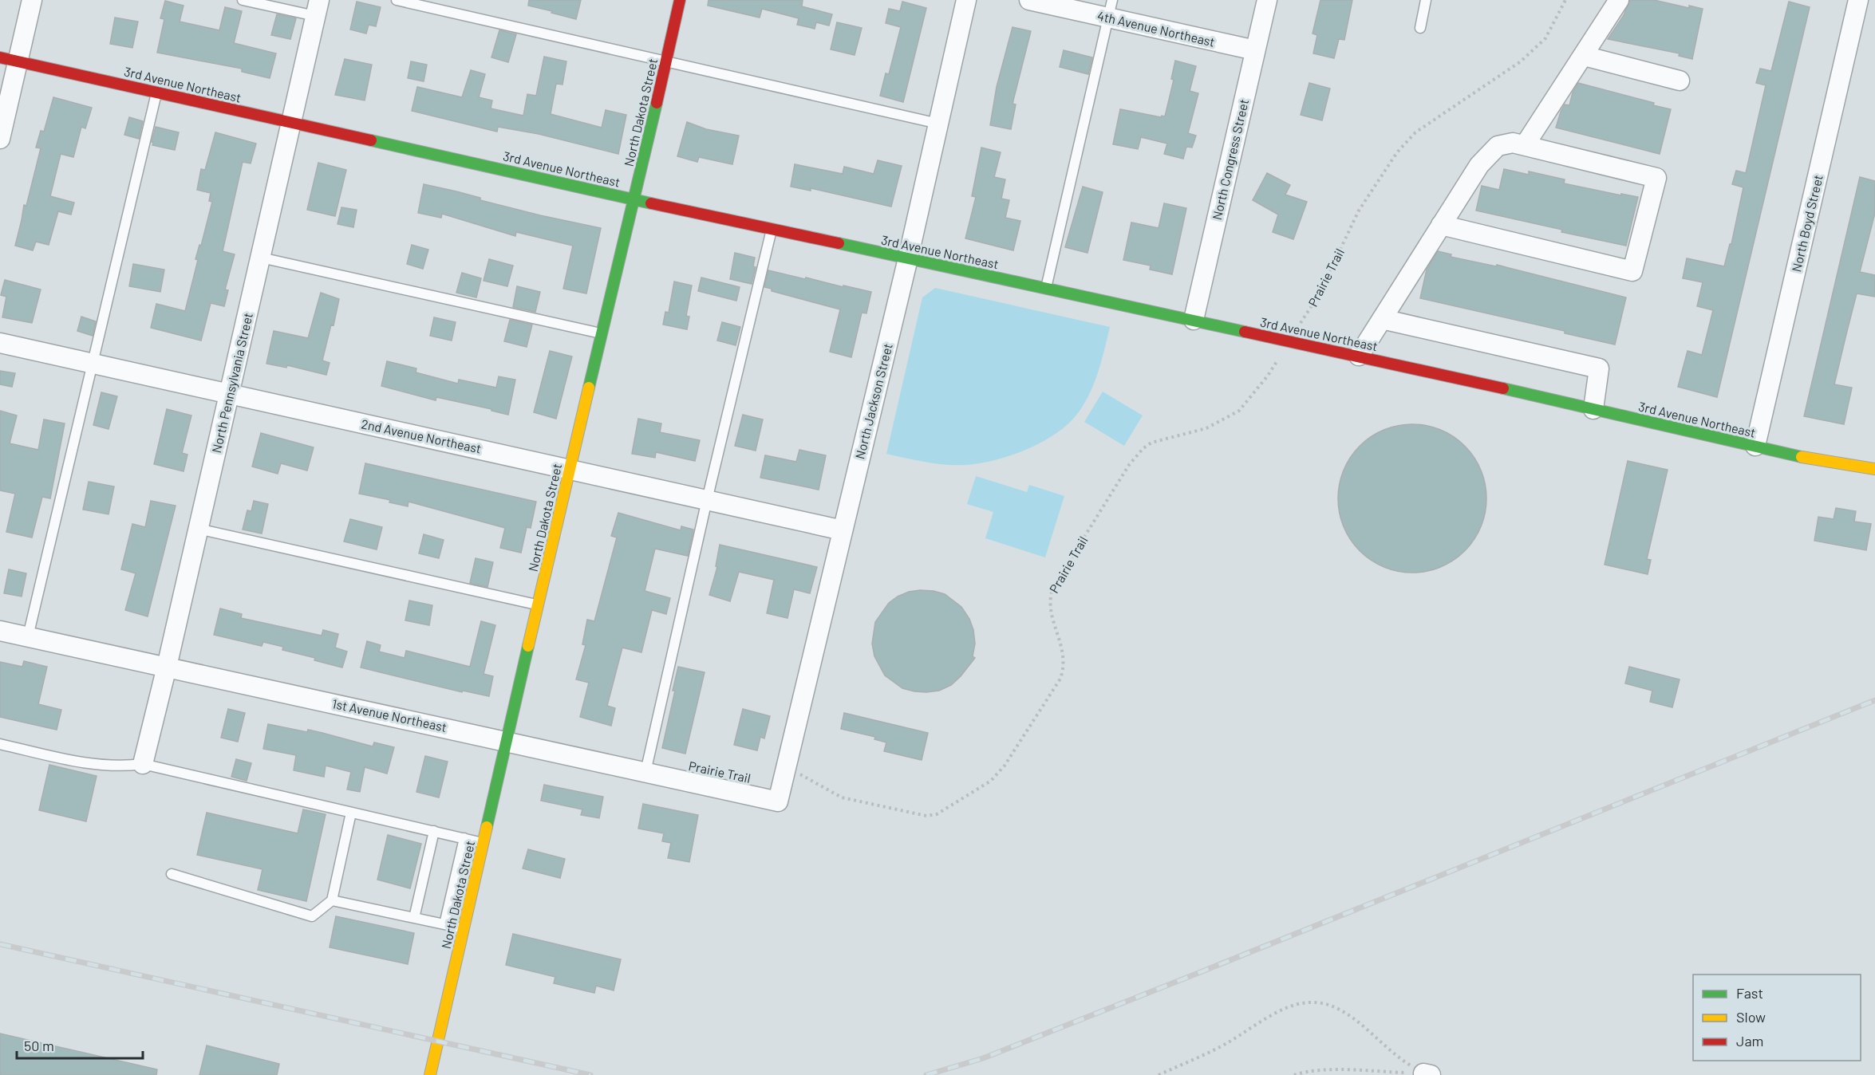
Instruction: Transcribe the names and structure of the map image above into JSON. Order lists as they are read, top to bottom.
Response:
{
  "streets": {
    "street": [
      "4th Avenue Northeast",
      "3rd Avenue Northeast",
      "North Dakota Street",
      "North Congress Street",
      "North Boyd Street",
      "North Pennsylvania Street",
      "North Jackson Street",
      "2nd Avenue Northeast",
      "1st Avenue Northeast"
    ],
    "path": ["Prairie Trail"]
  },
  "crossings": [
    ["4th Avenue Northeast", "North Congress Street"],
    ["3rd Avenue Northeast", "North Dakota Street"],
    ["3rd Avenue Northeast", "North Congress Street"],
    ["3rd Avenue Northeast", "North Boyd Street"],
    ["3rd Avenue Northeast", "Prairie Trail"],
    ["3rd Avenue Northeast", "North Pennsylvania Street"],
    ["3rd Avenue Northeast", "North Jackson Street"],
    ["North Dakota Street", "2nd Avenue Northeast"],
    ["North Dakota Street", "1st Avenue Northeast"],
    ["Prairie Trail", "North Jackson Street"],
    ["North Pennsylvania Street", "2nd Avenue Northeast"],
    ["North Pennsylvania Street", "1st Avenue Northeast"],
    ["North Jackson Street", "2nd Avenue Northeast"],
    ["North Jackson Street", "1st Avenue Northeast"]
  ],
  "legend": ["Fast", "Slow", "Jam"],
  "scale_bar": "50 m"
}
